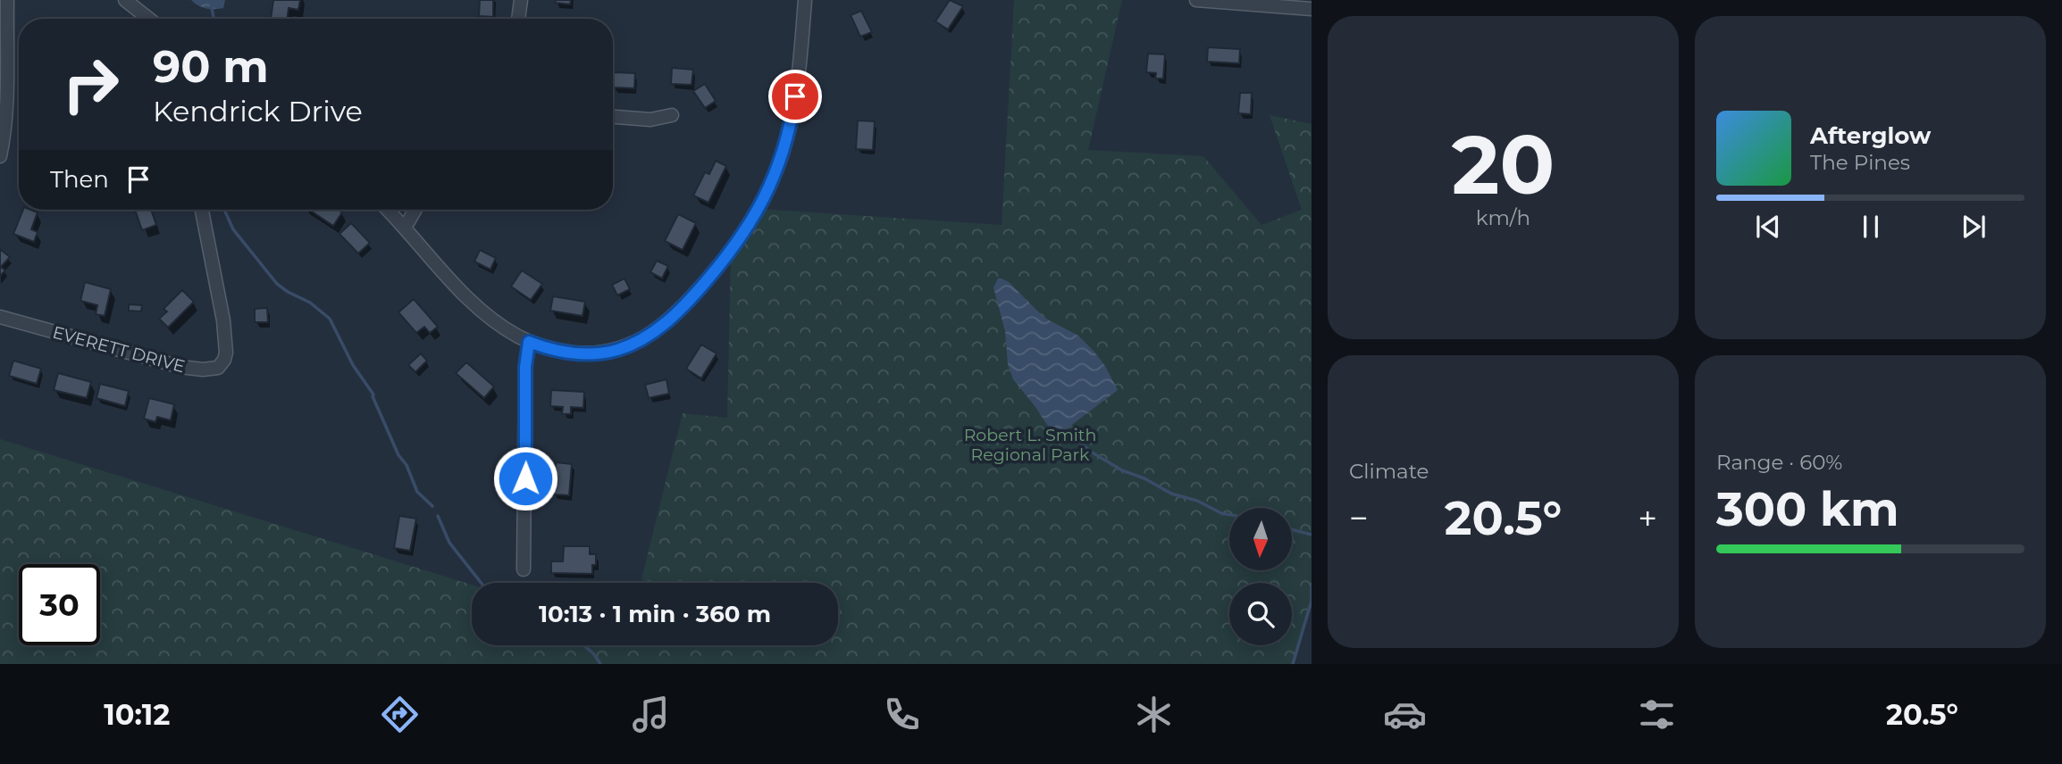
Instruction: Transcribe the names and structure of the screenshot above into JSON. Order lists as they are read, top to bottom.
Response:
{
  "streets": {
    "street": ["EVERETT DRIVE"]
  },
  "parks": ["Robert L. Smith Regional Park"],
  "north": "bottom",
  "page": {
    "tile": [
      ["20", "km/h"],
      "Climate",
      ["Range · 60%", "300 km"]
    ],
    "turn": ["90 m", "Kendrick Drive"],
    "song": ["Afterglow", "The Pines"],
    "then": "Then",
    "heat": ["−", "20.5°", "+"],
    "limit": "30",
    "trip": "10:13 · 1 min · 360 m",
    "tabs": ["10:12", "20.5°"]
  }
}
